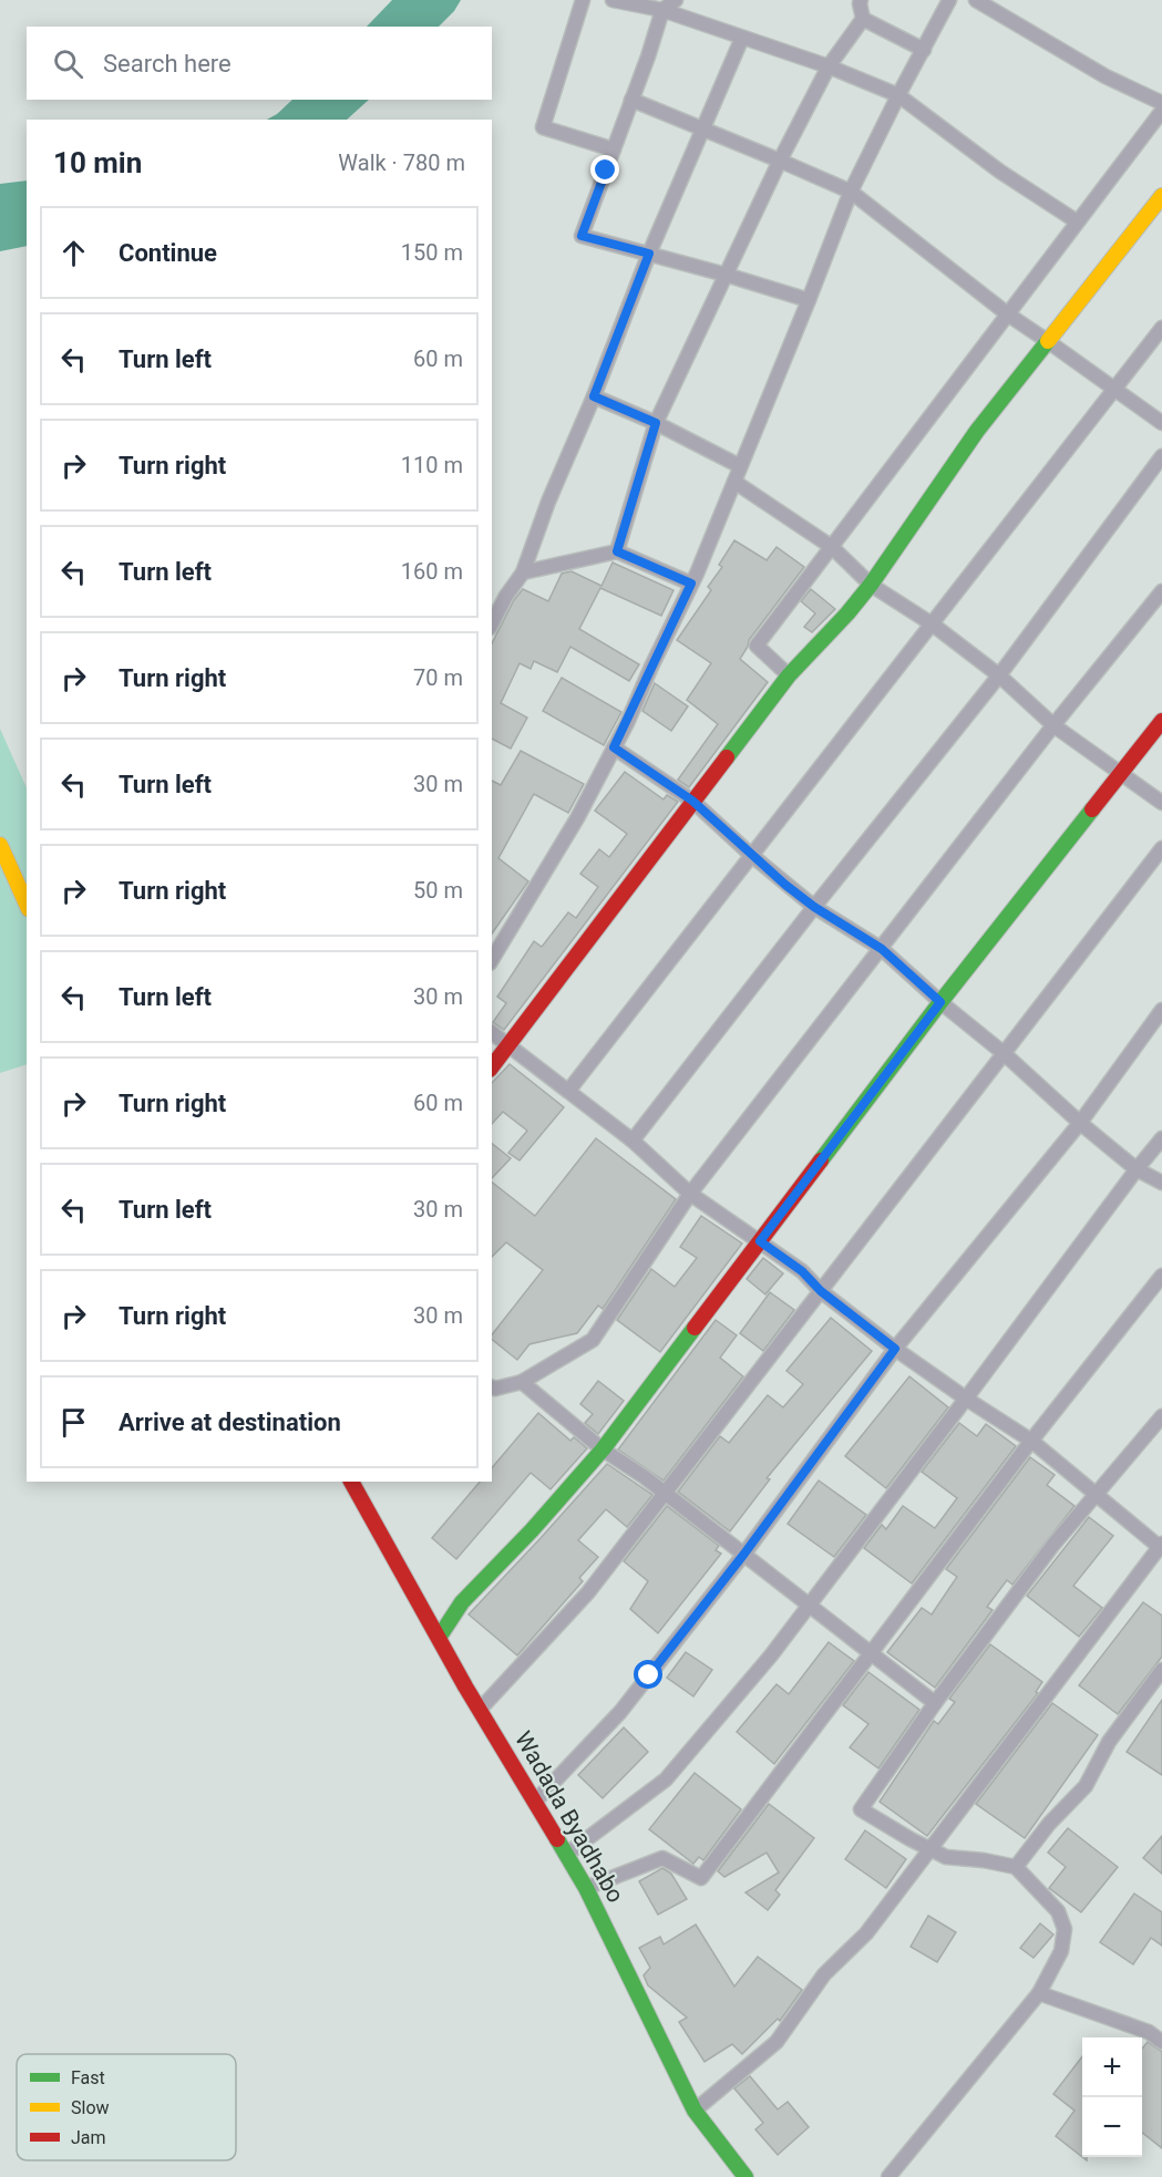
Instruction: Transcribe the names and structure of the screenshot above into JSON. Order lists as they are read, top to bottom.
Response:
{
  "streets": {
    "street": ["Wadada Byadhabo"]
  },
  "legend": ["Fast", "Slow", "Jam"],
  "page": {
    "search": "Search here",
    "heading": ["10 min", "Walk · 780 m"],
    "list": [
      ["Continue", "150 m"],
      ["Turn left", "60 m"],
      ["Turn right", "110 m"],
      ["Turn left", "160 m"],
      ["Turn right", "70 m"],
      ["Turn left", "30 m"],
      ["Turn right", "50 m"],
      ["Turn left", "30 m"],
      ["Turn right", "60 m"],
      ["Turn left", "30 m"],
      ["Turn right", "30 m"],
      "Arrive at destination"
    ],
    "map_buttons": ["+", "−"]
  }
}
